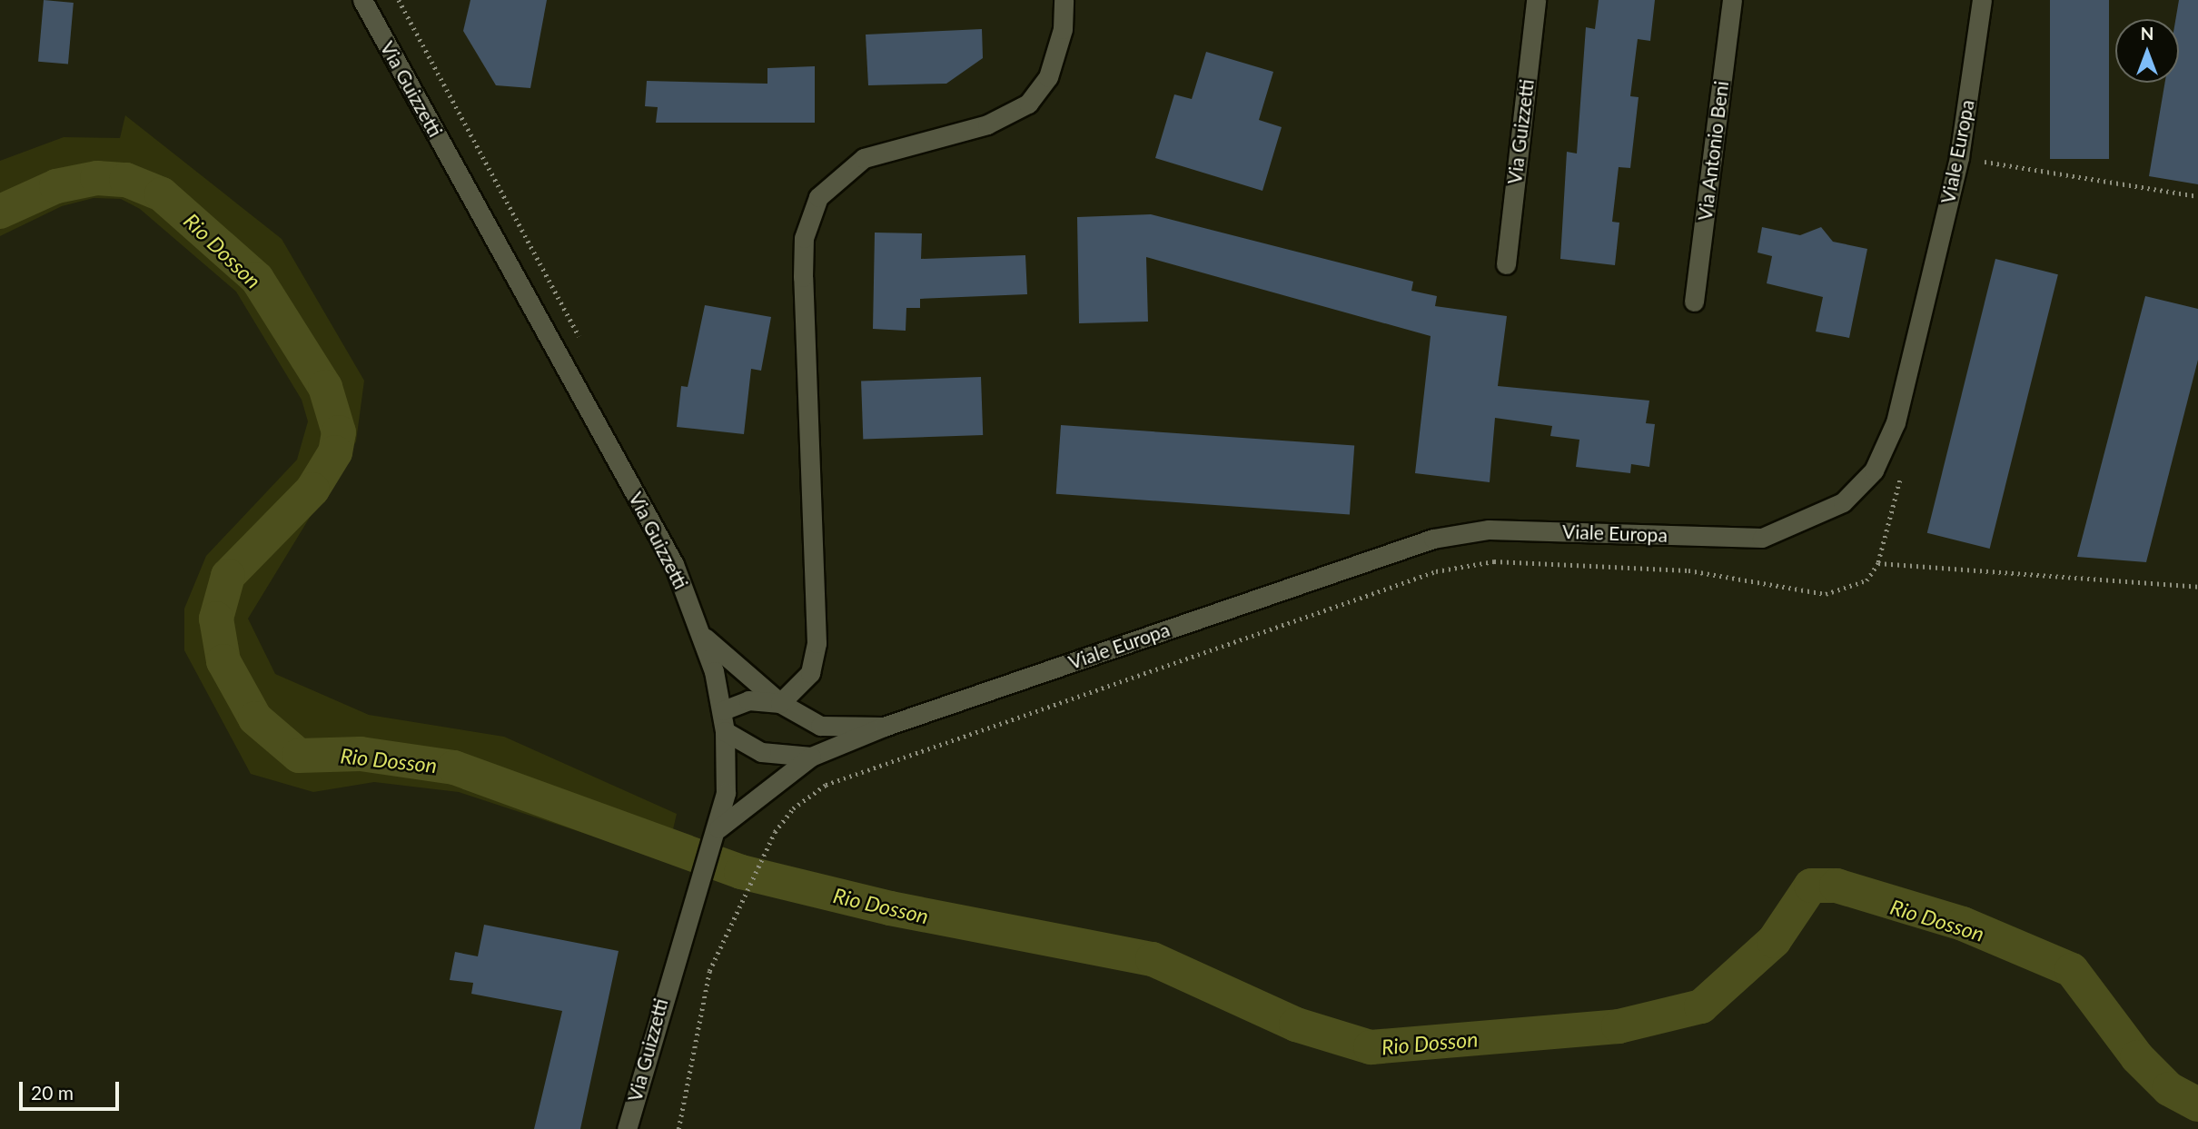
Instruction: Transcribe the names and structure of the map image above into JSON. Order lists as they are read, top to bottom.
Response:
{
  "streets": {
    "street": ["Via Guizzetti", "Via Antonio Beni", "Viale Europa"]
  },
  "crossings": [
    ["Via Guizzetti", "Viale Europa"]
  ],
  "water": ["Rio Dosson"],
  "scale_bar": "20 m",
  "north": "top"
}
